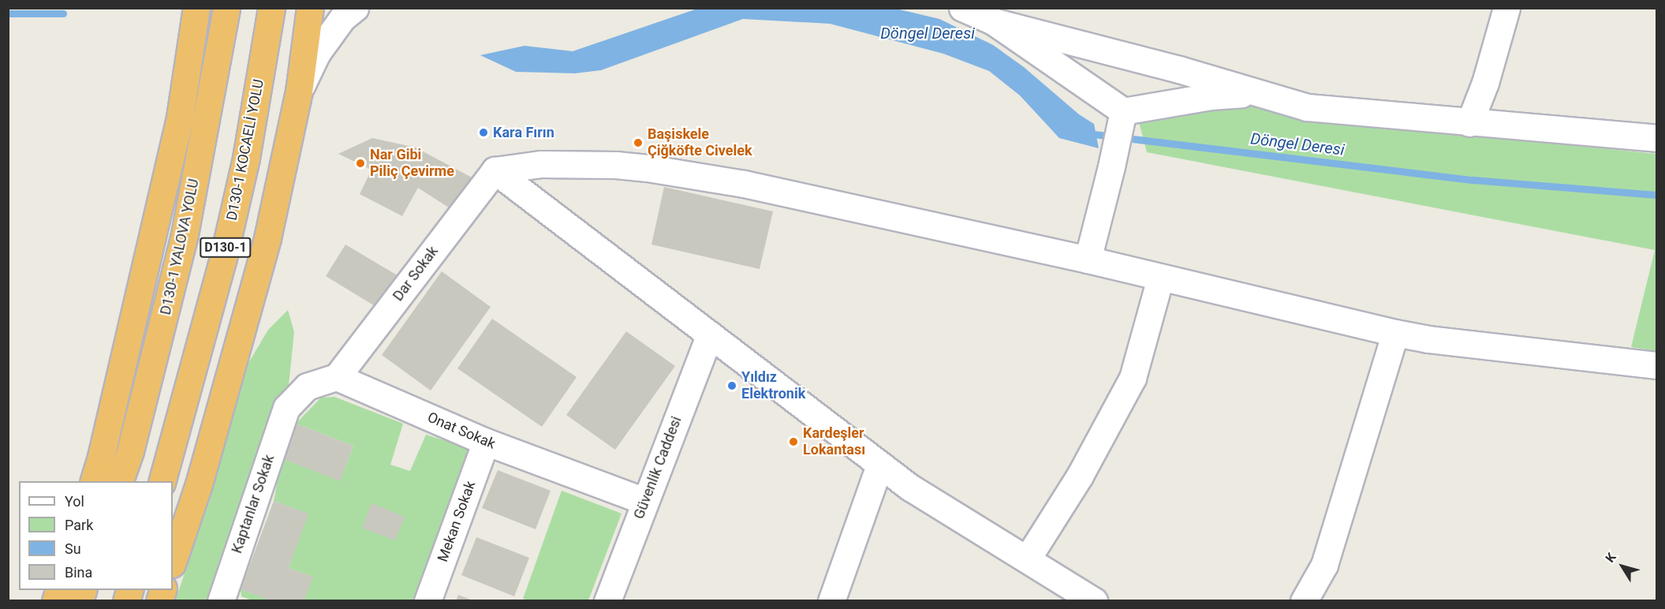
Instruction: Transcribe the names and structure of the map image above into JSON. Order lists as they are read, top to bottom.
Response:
{
  "streets": {
    "highway": ["D130-1 KOCAELİ YOLU", "D130-1 YALOVA YOLU", "D130-1"],
    "street": [
      "Dar Sokak",
      "Onat Sokak",
      "Güvenlik Caddesi",
      "Kaptanlar Sokak",
      "Mekan Sokak"
    ]
  },
  "crossings": [
    ["Dar Sokak", "Onat Sokak"],
    ["Dar Sokak", "Kaptanlar Sokak"],
    ["Onat Sokak", "Güvenlik Caddesi"],
    ["Onat Sokak", "Kaptanlar Sokak"],
    ["Onat Sokak", "Mekan Sokak"]
  ],
  "water": ["Döngel Deresi"],
  "places": [
    "Kara Fırın",
    "Başiskele Çiğköfte Civelek",
    "Nar Gibi Piliç Çevirme",
    "Yıldız Elektronik",
    "Kardeşler Lokantası"
  ],
  "legend": [
    "Yol",
    "Park",
    "Su",
    "Bina"
  ],
  "north": "top left"
}
